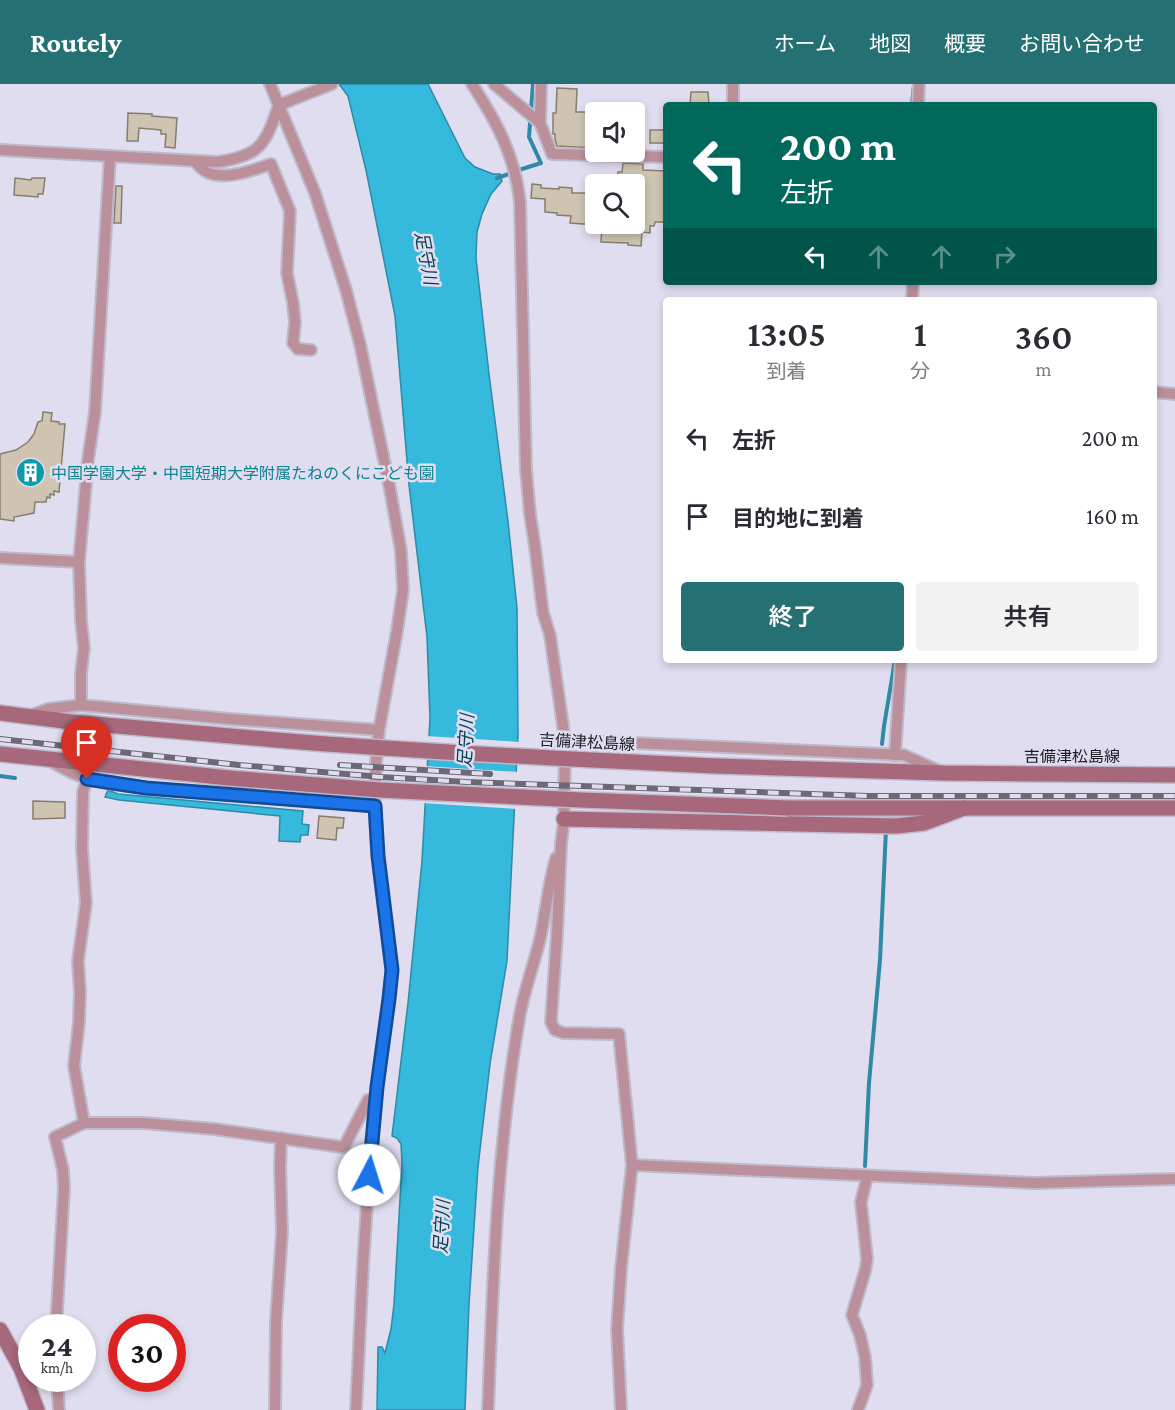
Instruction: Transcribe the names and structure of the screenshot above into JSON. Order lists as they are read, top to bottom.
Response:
{
  "streets": {
    "main road": ["吉備津松島線"]
  },
  "water": ["足守川"],
  "places": {
    "building": ["中国学園大学・中国短期大学附属たねのくにこども園"]
  },
  "page": {
    "header": "Routely",
    "nav": [
      "ホーム",
      "地図",
      "概要",
      "お問い合わせ"
    ],
    "turn": ["200 m", "左折"],
    "eta": [
      "13:05",
      "到着",
      "1",
      "分",
      "360",
      "m"
    ],
    "list": [
      {
        "name": "左折",
        "value": "200 m"
      },
      {
        "name": "目的地に到着",
        "value": "160 m"
      }
    ],
    "buttons": ["終了", "共有"],
    "speed": "24 km/h",
    "limit": "30"
  }
}
